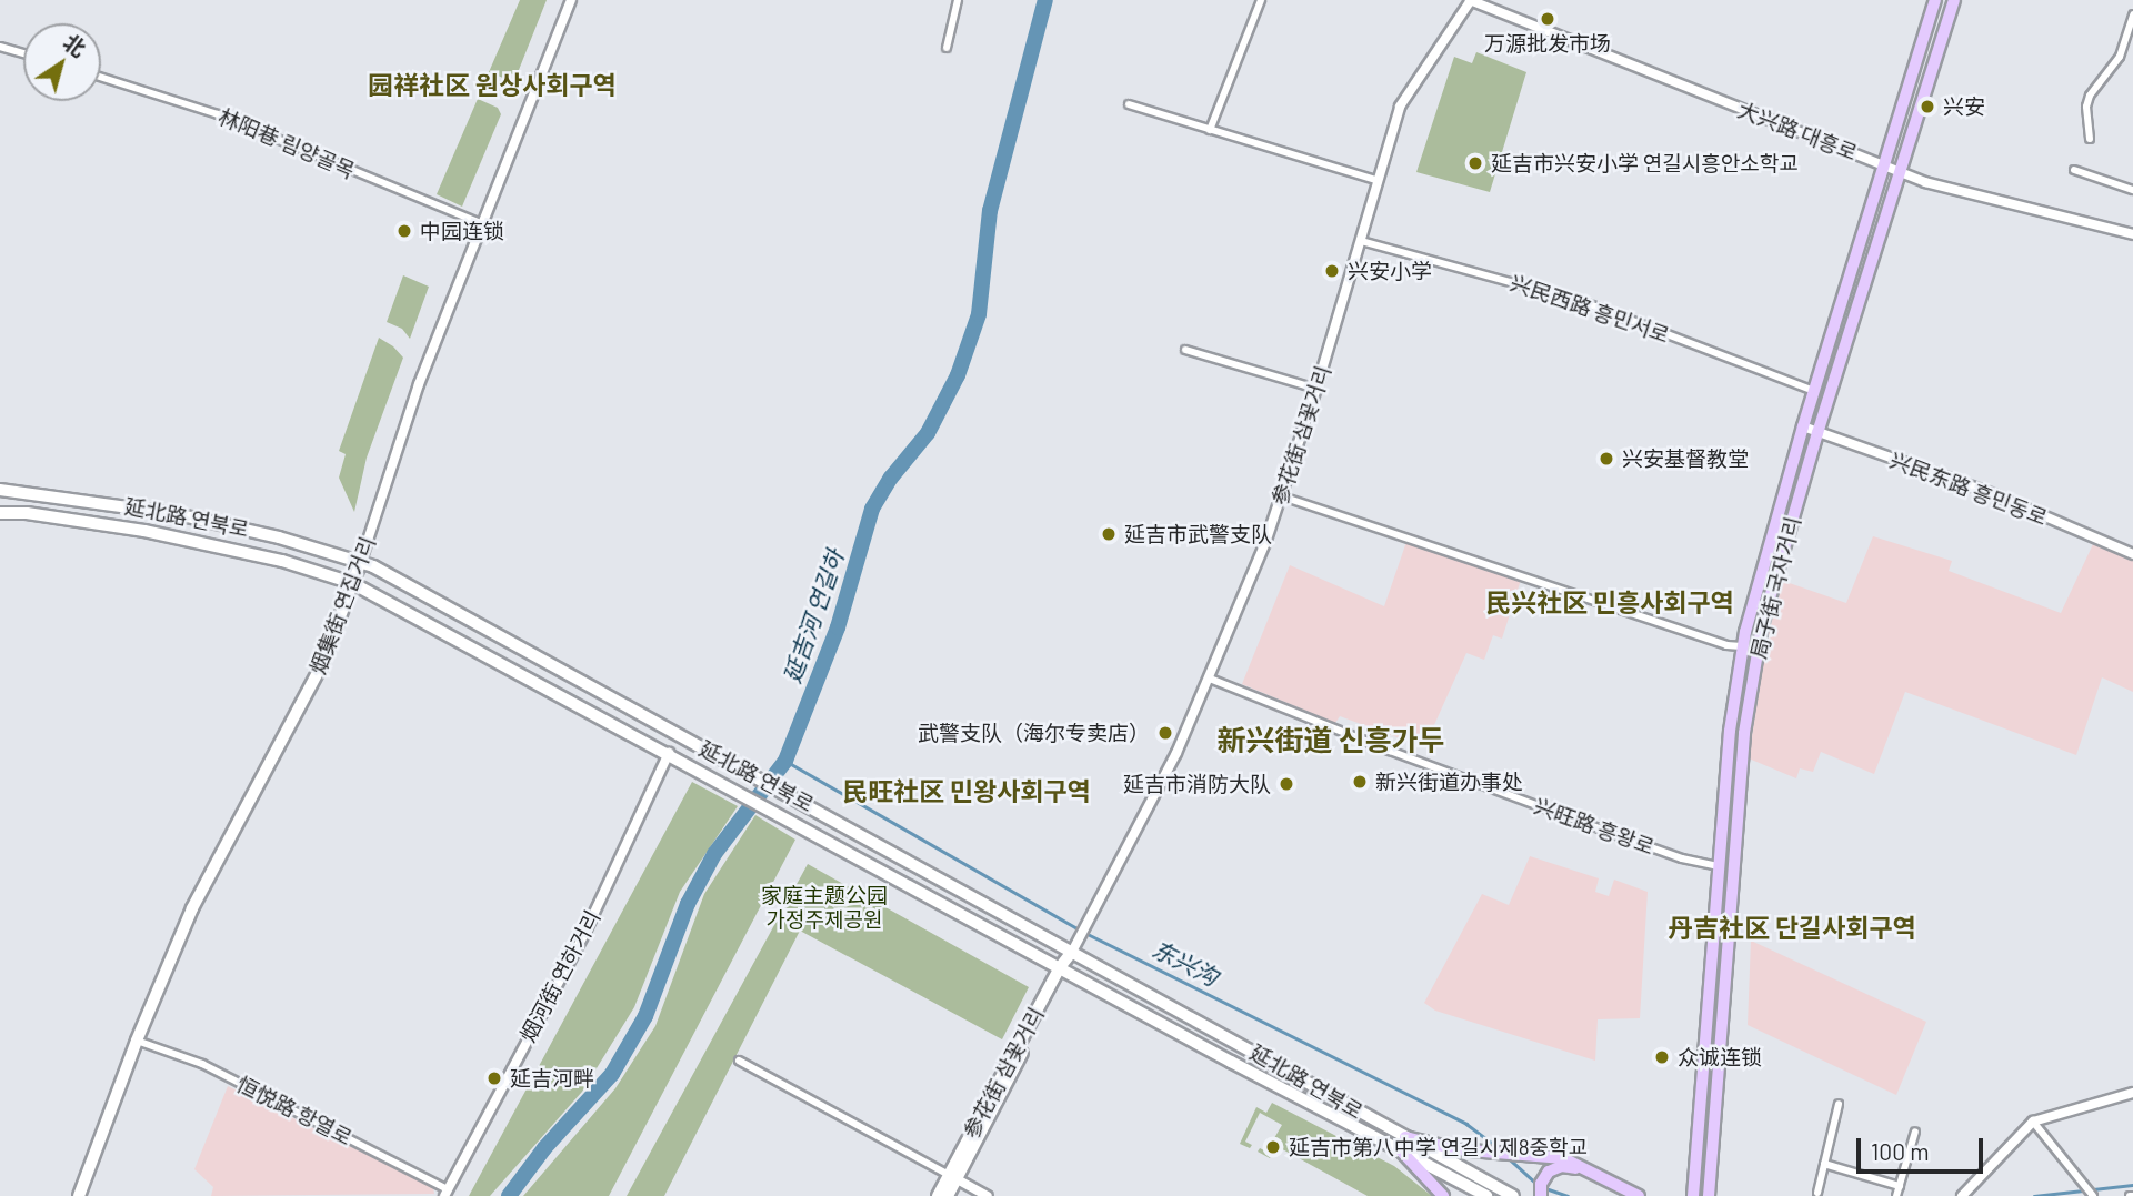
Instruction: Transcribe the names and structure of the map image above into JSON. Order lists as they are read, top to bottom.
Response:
{
  "streets": {
    "main road": [
      "参花街 삼꽃거리",
      "延北路 연북로",
      "局子街 국자거리",
      "烟集街 연집거리"
    ],
    "street": [
      "大兴路 대흥로",
      "林阳巷 림양골목",
      "兴民西路 흥민서로",
      "兴民东路 흥민동로",
      "兴旺路 흥왕로",
      "烟河街 연하거리",
      "恒悦路 항열로"
    ]
  },
  "crossings": [
    ["大兴路 대흥로", "参花街 삼꽃거리"],
    ["大兴路 대흥로", "局子街 국자거리"],
    ["林阳巷 림양골목", "烟集街 연집거리"],
    ["兴民西路 흥민서로", "参花街 삼꽃거리"],
    ["兴民西路 흥민서로", "局子街 국자거리"],
    ["参花街 삼꽃거리", "延北路 연북로"],
    ["参花街 삼꽃거리", "兴旺路 흥왕로"],
    ["兴民东路 흥민동로", "局子街 국자거리"],
    ["延北路 연북로", "烟集街 연집거리"],
    ["延北路 연북로", "烟河街 연하거리"],
    ["局子街 국자거리", "兴旺路 흥왕로"],
    ["烟集街 연집거리", "恒悦路 항열로"],
    ["烟河街 연하거리", "恒悦路 항열로"]
  ],
  "districts": [
    "园祥社区 원상사회구역",
    "民兴社区 민흥사회구역",
    "新兴街道 신흥가두",
    "民旺社区 민왕사회구역",
    "丹吉社区 단길사회구역"
  ],
  "water": ["延吉河 연길하", "东兴沟"],
  "parks": ["家庭主题公园 가정주제공원"],
  "places": [
    "万源批发市场",
    "兴安",
    "延吉市兴安小学 연길시흥안소학교",
    "中园连锁",
    "兴安小学",
    "兴安基督教堂",
    "延吉市武警支队",
    "武警支队（海尔专卖店）",
    "新兴街道办事处",
    "延吉市消防大队",
    "众诚连锁",
    "延吉河畔",
    "延吉市第八中学 연길시제8중학교"
  ],
  "scale_bar": "100 m",
  "north": "top right"
}
